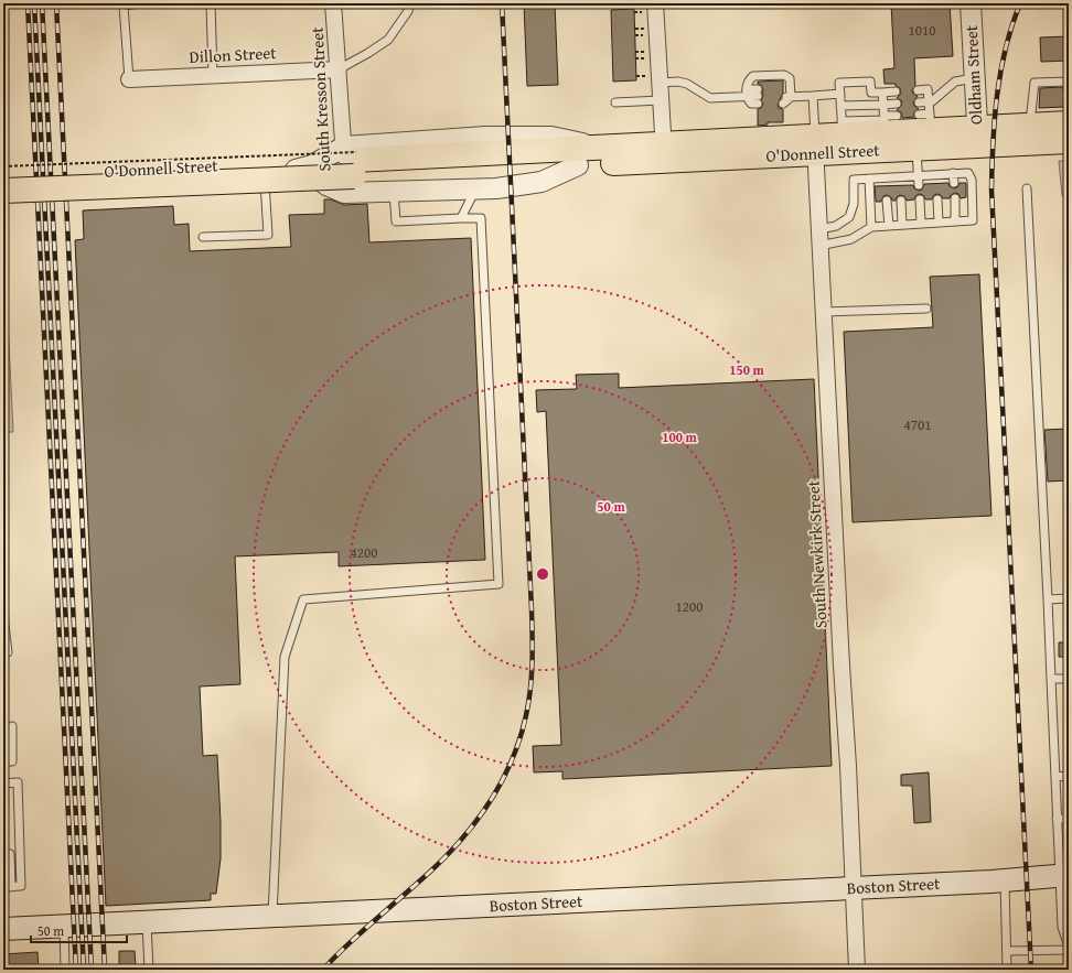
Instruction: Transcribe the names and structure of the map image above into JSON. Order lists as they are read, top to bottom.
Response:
{
  "streets": {
    "main road": ["O'Donnell Street", "Boston Street"],
    "street": [
      "Dillon Street",
      "Oldham Street",
      "South Kresson Street",
      "South Newkirk Street"
    ]
  },
  "crossings": [
    ["Dillon Street", "South Kresson Street"],
    ["Oldham Street", "O'Donnell Street"],
    ["South Kresson Street", "O'Donnell Street"],
    ["O'Donnell Street", "South Newkirk Street"],
    ["South Newkirk Street", "Boston Street"]
  ],
  "house_numbers": [
    "1010",
    "4701",
    "4200",
    "1200"
  ],
  "scale_bar": "50 m",
  "rings": ["150 m", "100 m", "50 m"]
}
